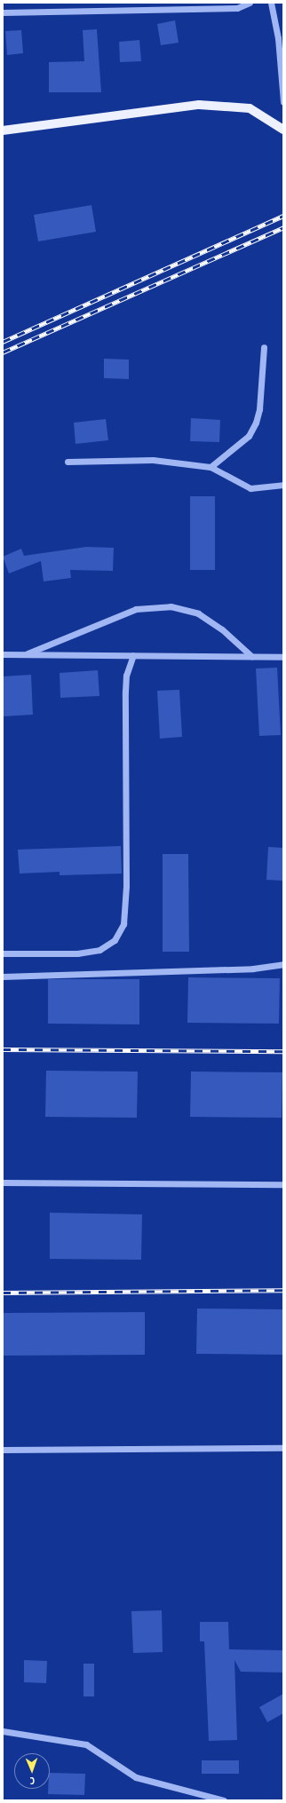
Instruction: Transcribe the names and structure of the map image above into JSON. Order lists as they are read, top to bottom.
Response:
{
  "north": "bottom"
}
